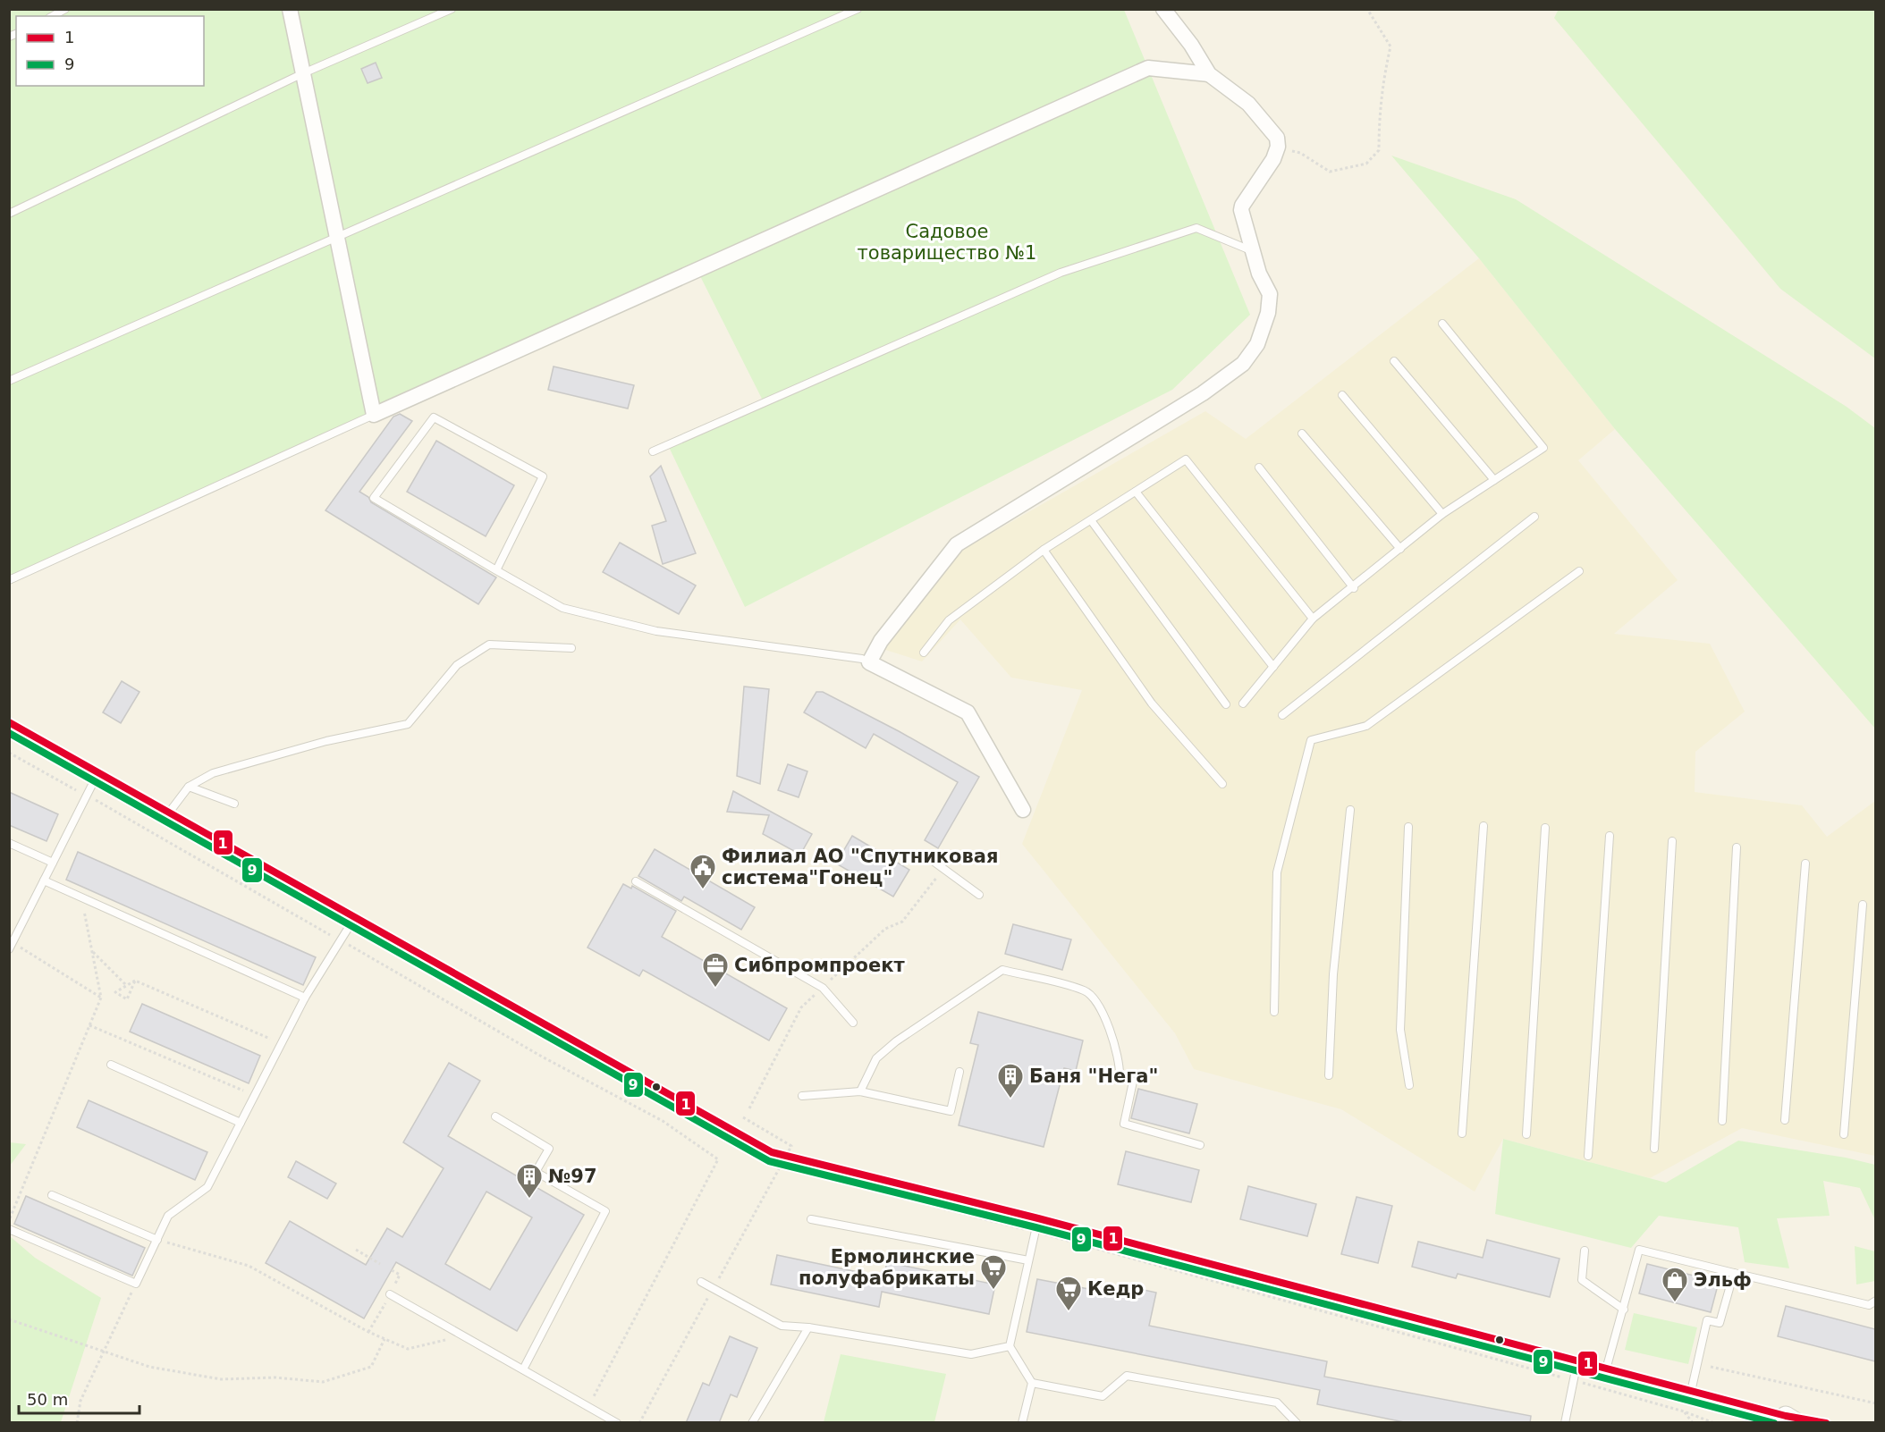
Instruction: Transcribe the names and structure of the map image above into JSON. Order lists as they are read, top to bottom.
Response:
{
  "parks": ["Садовое товарищество №1"],
  "places": {
    "public building": ["Филиал АО \"Спутниковая система\"Гонец\""],
    "office": ["Сибпромпроект"],
    "building": ["Баня \"Нега\"", "№97"],
    "supermarket": ["Ермолинские полуфабрикаты", "Кедр"],
    "shop": ["Эльф"]
  },
  "lines": ["transit line 1", "transit line 9"],
  "legend": ["1", "9"],
  "scale_bar": "50 m"
}
